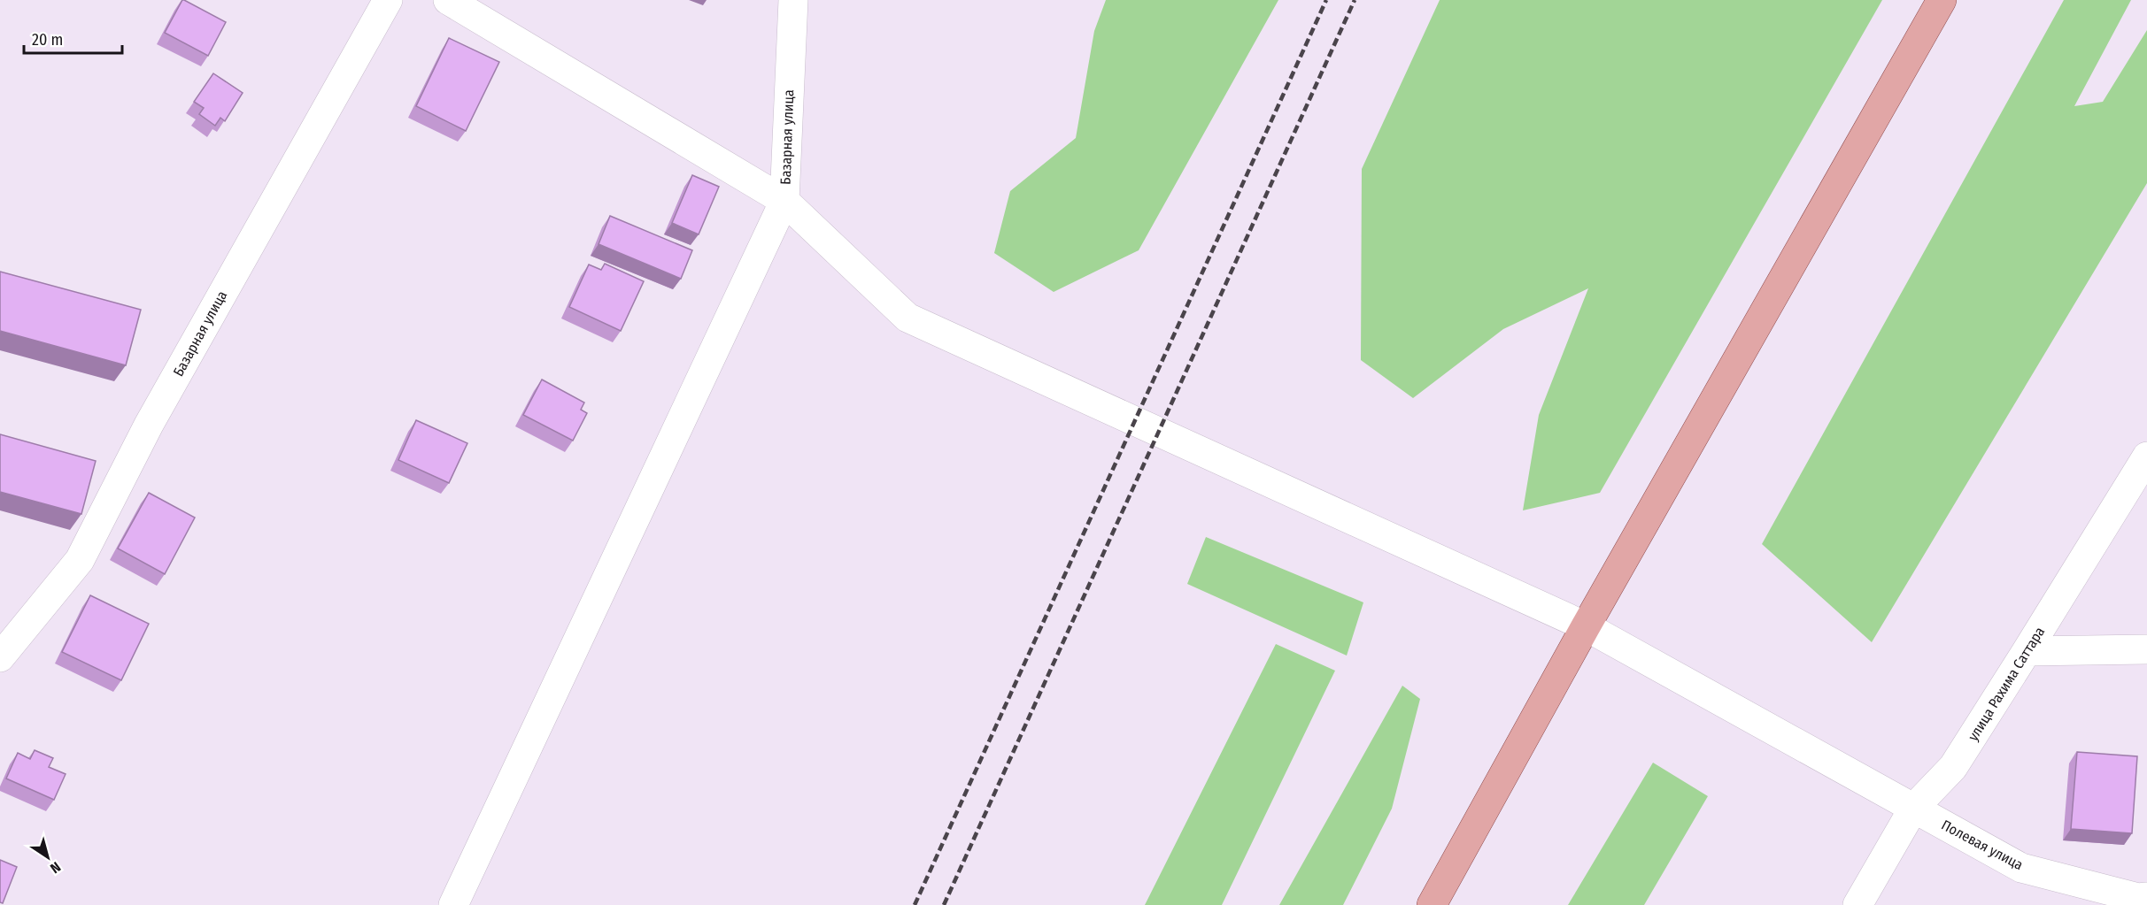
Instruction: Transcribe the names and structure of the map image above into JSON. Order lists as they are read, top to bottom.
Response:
{
  "streets": {
    "street": ["Базарная улица", "улица Рахима Саттара", "Полевая улица"]
  },
  "crossings": [
    ["Базарная улица", "Полевая улица"],
    ["улица Рахима Саттара", "Полевая улица"]
  ],
  "scale_bar": "20 m",
  "north": "bottom right"
}
